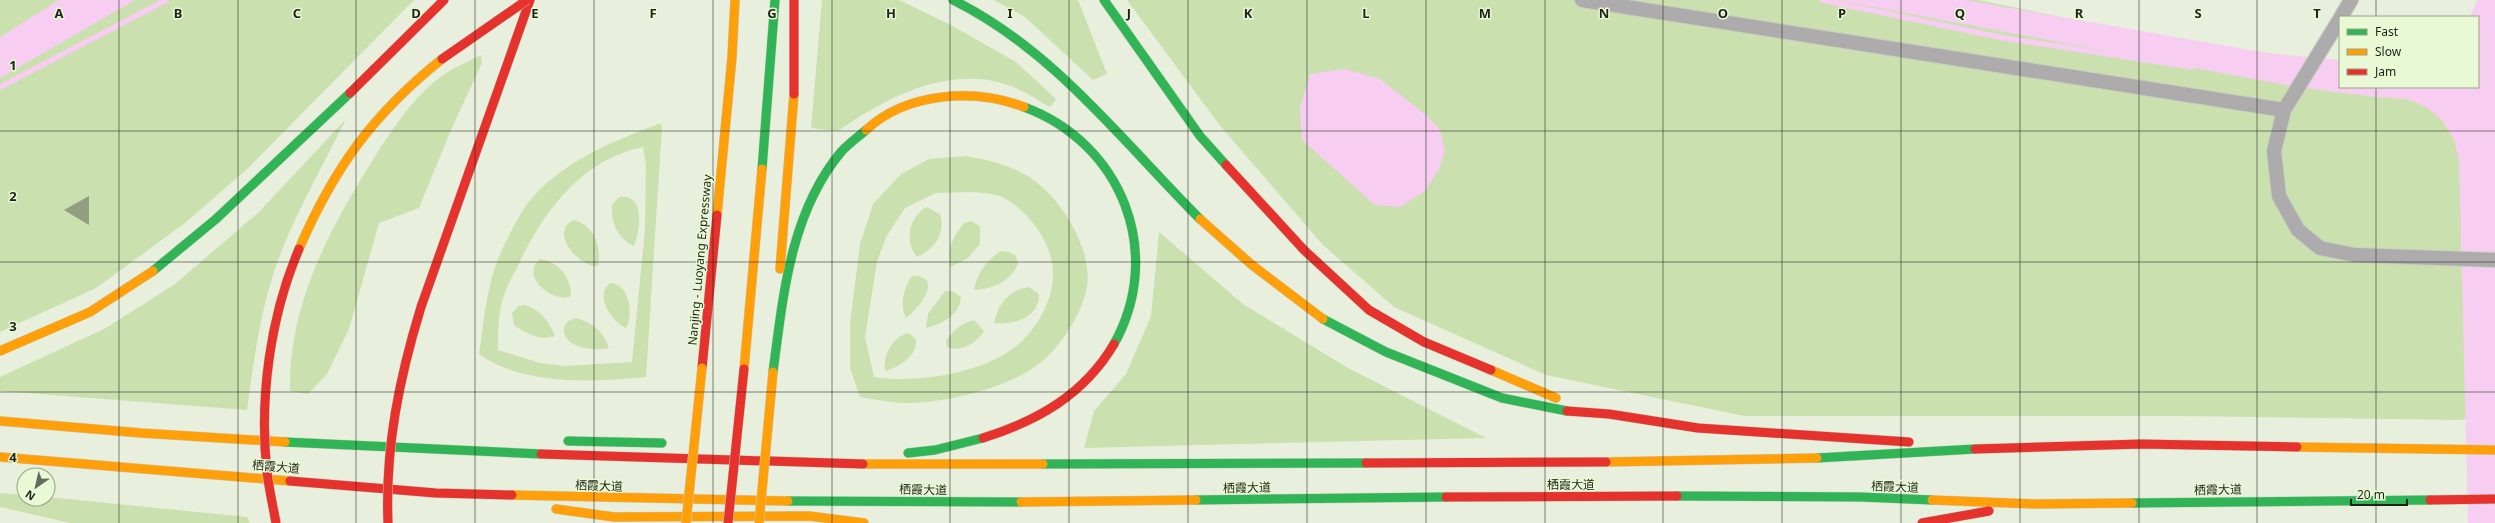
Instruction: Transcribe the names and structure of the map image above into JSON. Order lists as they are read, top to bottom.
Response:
{
  "streets": {
    "highway": ["Nanjing - Luoyang Expressway", "栖霞大道"]
  },
  "legend": ["Fast", "Slow", "Jam"],
  "scale_bar": "20 m",
  "north": "bottom left",
  "grid": {
    "columns": [
      "A",
      "B",
      "C",
      "D",
      "E",
      "F",
      "G",
      "H",
      "I",
      "J",
      "K",
      "L",
      "M",
      "N",
      "O",
      "P",
      "Q",
      "R",
      "S",
      "T"
    ],
    "rows": [
      "1",
      "2",
      "3",
      "4"
    ]
  }
}
